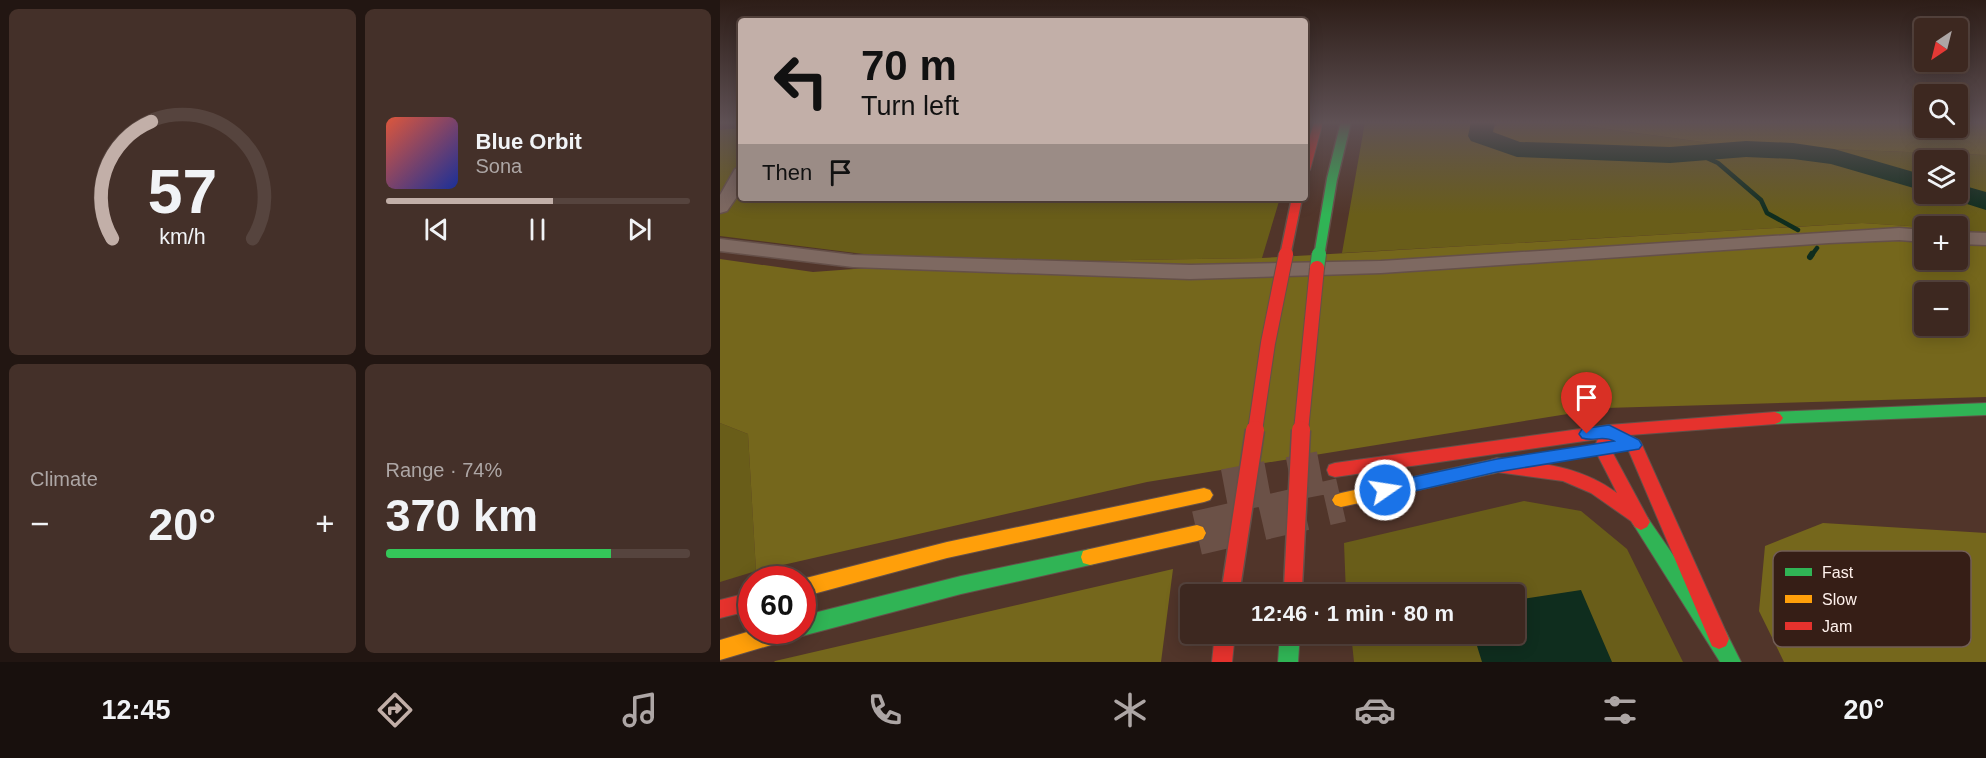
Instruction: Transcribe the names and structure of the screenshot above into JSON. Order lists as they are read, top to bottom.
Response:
{
  "legend": ["Fast", "Slow", "Jam"],
  "north": "bottom left",
  "page": {
    "map_buttons": ["+", "−"],
    "turn": ["70 m", "Turn left"],
    "song": ["Blue Orbit", "Sona"],
    "then": "Then",
    "tile": [
      "Climate",
      ["Range · 74%", "370 km"]
    ],
    "heat": ["−", "20°", "+"],
    "limit": "60",
    "trip": "12:46 · 1 min · 80 m",
    "tabs": ["12:45", "20°"],
    "gauge": ["57", "km/h"]
  }
}
